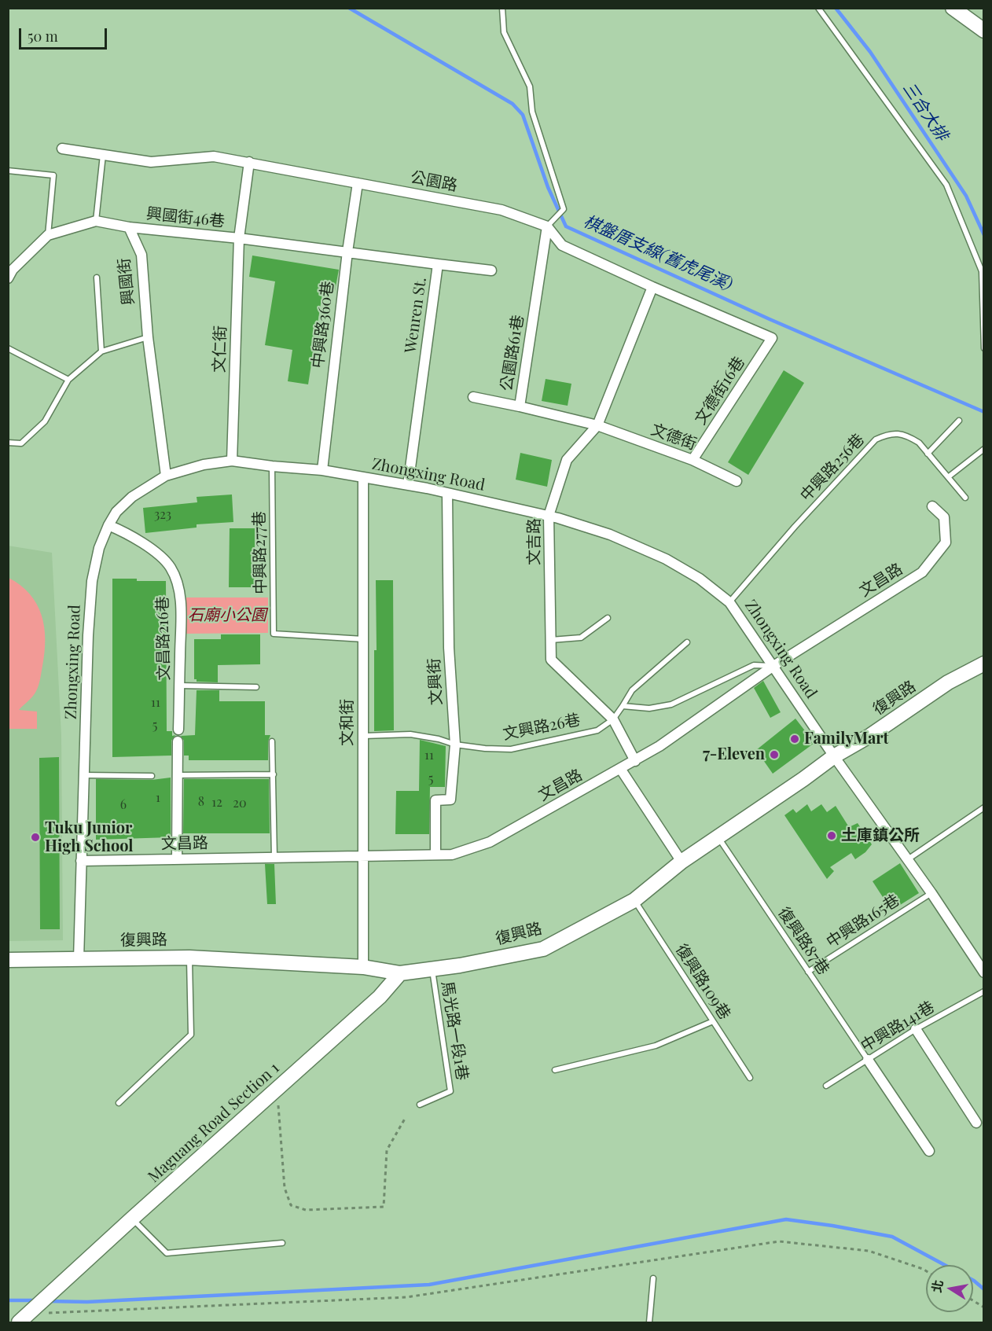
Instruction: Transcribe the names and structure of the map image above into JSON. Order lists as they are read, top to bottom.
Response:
{
  "streets": {
    "main road": ["復興路", "Maguang Road Section 1"],
    "street": [
      "公園路",
      "興國街46巷",
      "興國街",
      "Wenren St.",
      "中興路360巷",
      "文仁街",
      "公園路61巷",
      "文德街16巷",
      "文德街",
      "Zhongxing Road",
      "文吉路",
      "文昌路",
      "文昌路216巷",
      "文興街",
      "文和街"
    ],
    "lane": [
      "中興路256巷",
      "中興路277巷",
      "文興路26巷",
      "中興路165巷",
      "復興路87巷",
      "復興路109巷",
      "中興路141巷",
      "馬光路一段1巷"
    ]
  },
  "crossings": [
    ["公園路", "中興路360巷"],
    ["公園路", "文仁街"],
    ["公園路", "公園路61巷"],
    ["興國街46巷", "興國街"],
    ["興國街46巷", "Wenren St."],
    ["興國街46巷", "文仁街"],
    ["興國街", "Zhongxing Road"],
    ["Wenren St.", "中興路360巷"],
    ["Wenren St.", "文仁街"],
    ["Wenren St.", "Zhongxing Road"],
    ["中興路360巷", "Zhongxing Road"],
    ["文仁街", "Zhongxing Road"],
    ["公園路61巷", "文德街"],
    ["公園路61巷", "文吉路"],
    ["文德街16巷", "文德街"],
    ["文德街16巷", "文吉路"],
    ["文德街", "文吉路"],
    ["中興路256巷", "Zhongxing Road"],
    ["Zhongxing Road", "文吉路"],
    ["Zhongxing Road", "中興路277巷"],
    ["Zhongxing Road", "文昌路"],
    ["Zhongxing Road", "文昌路216巷"],
    ["Zhongxing Road", "文興街"],
    ["Zhongxing Road", "復興路"],
    ["Zhongxing Road", "文和街"],
    ["Zhongxing Road", "中興路165巷"],
    ["文吉路", "文昌路"],
    ["文吉路", "文興路26巷"],
    ["中興路277巷", "文和街"],
    ["文昌路", "文興街"],
    ["文昌路", "文和街"],
    ["文興街", "文興路26巷"],
    ["復興路", "文和街"],
    ["復興路", "復興路87巷"],
    ["復興路", "復興路109巷"],
    ["復興路", "馬光路一段1巷"],
    ["復興路", "Maguang Road Section 1"],
    ["文和街", "文興路26巷"],
    ["中興路165巷", "復興路87巷"],
    ["復興路87巷", "中興路141巷"]
  ],
  "water": ["三合大排", "棋盤厝支線(舊虎尾溪)"],
  "parks": ["石廟小公園"],
  "places": [
    "FamilyMart",
    "7-Eleven",
    "土庫鎮公所",
    "Tuku Junior High School"
  ],
  "house_numbers": [
    "323",
    "11",
    "5",
    "11",
    "5",
    "1",
    "8",
    "12",
    "20",
    "6"
  ],
  "scale_bar": "50 m",
  "north": "left"
}
